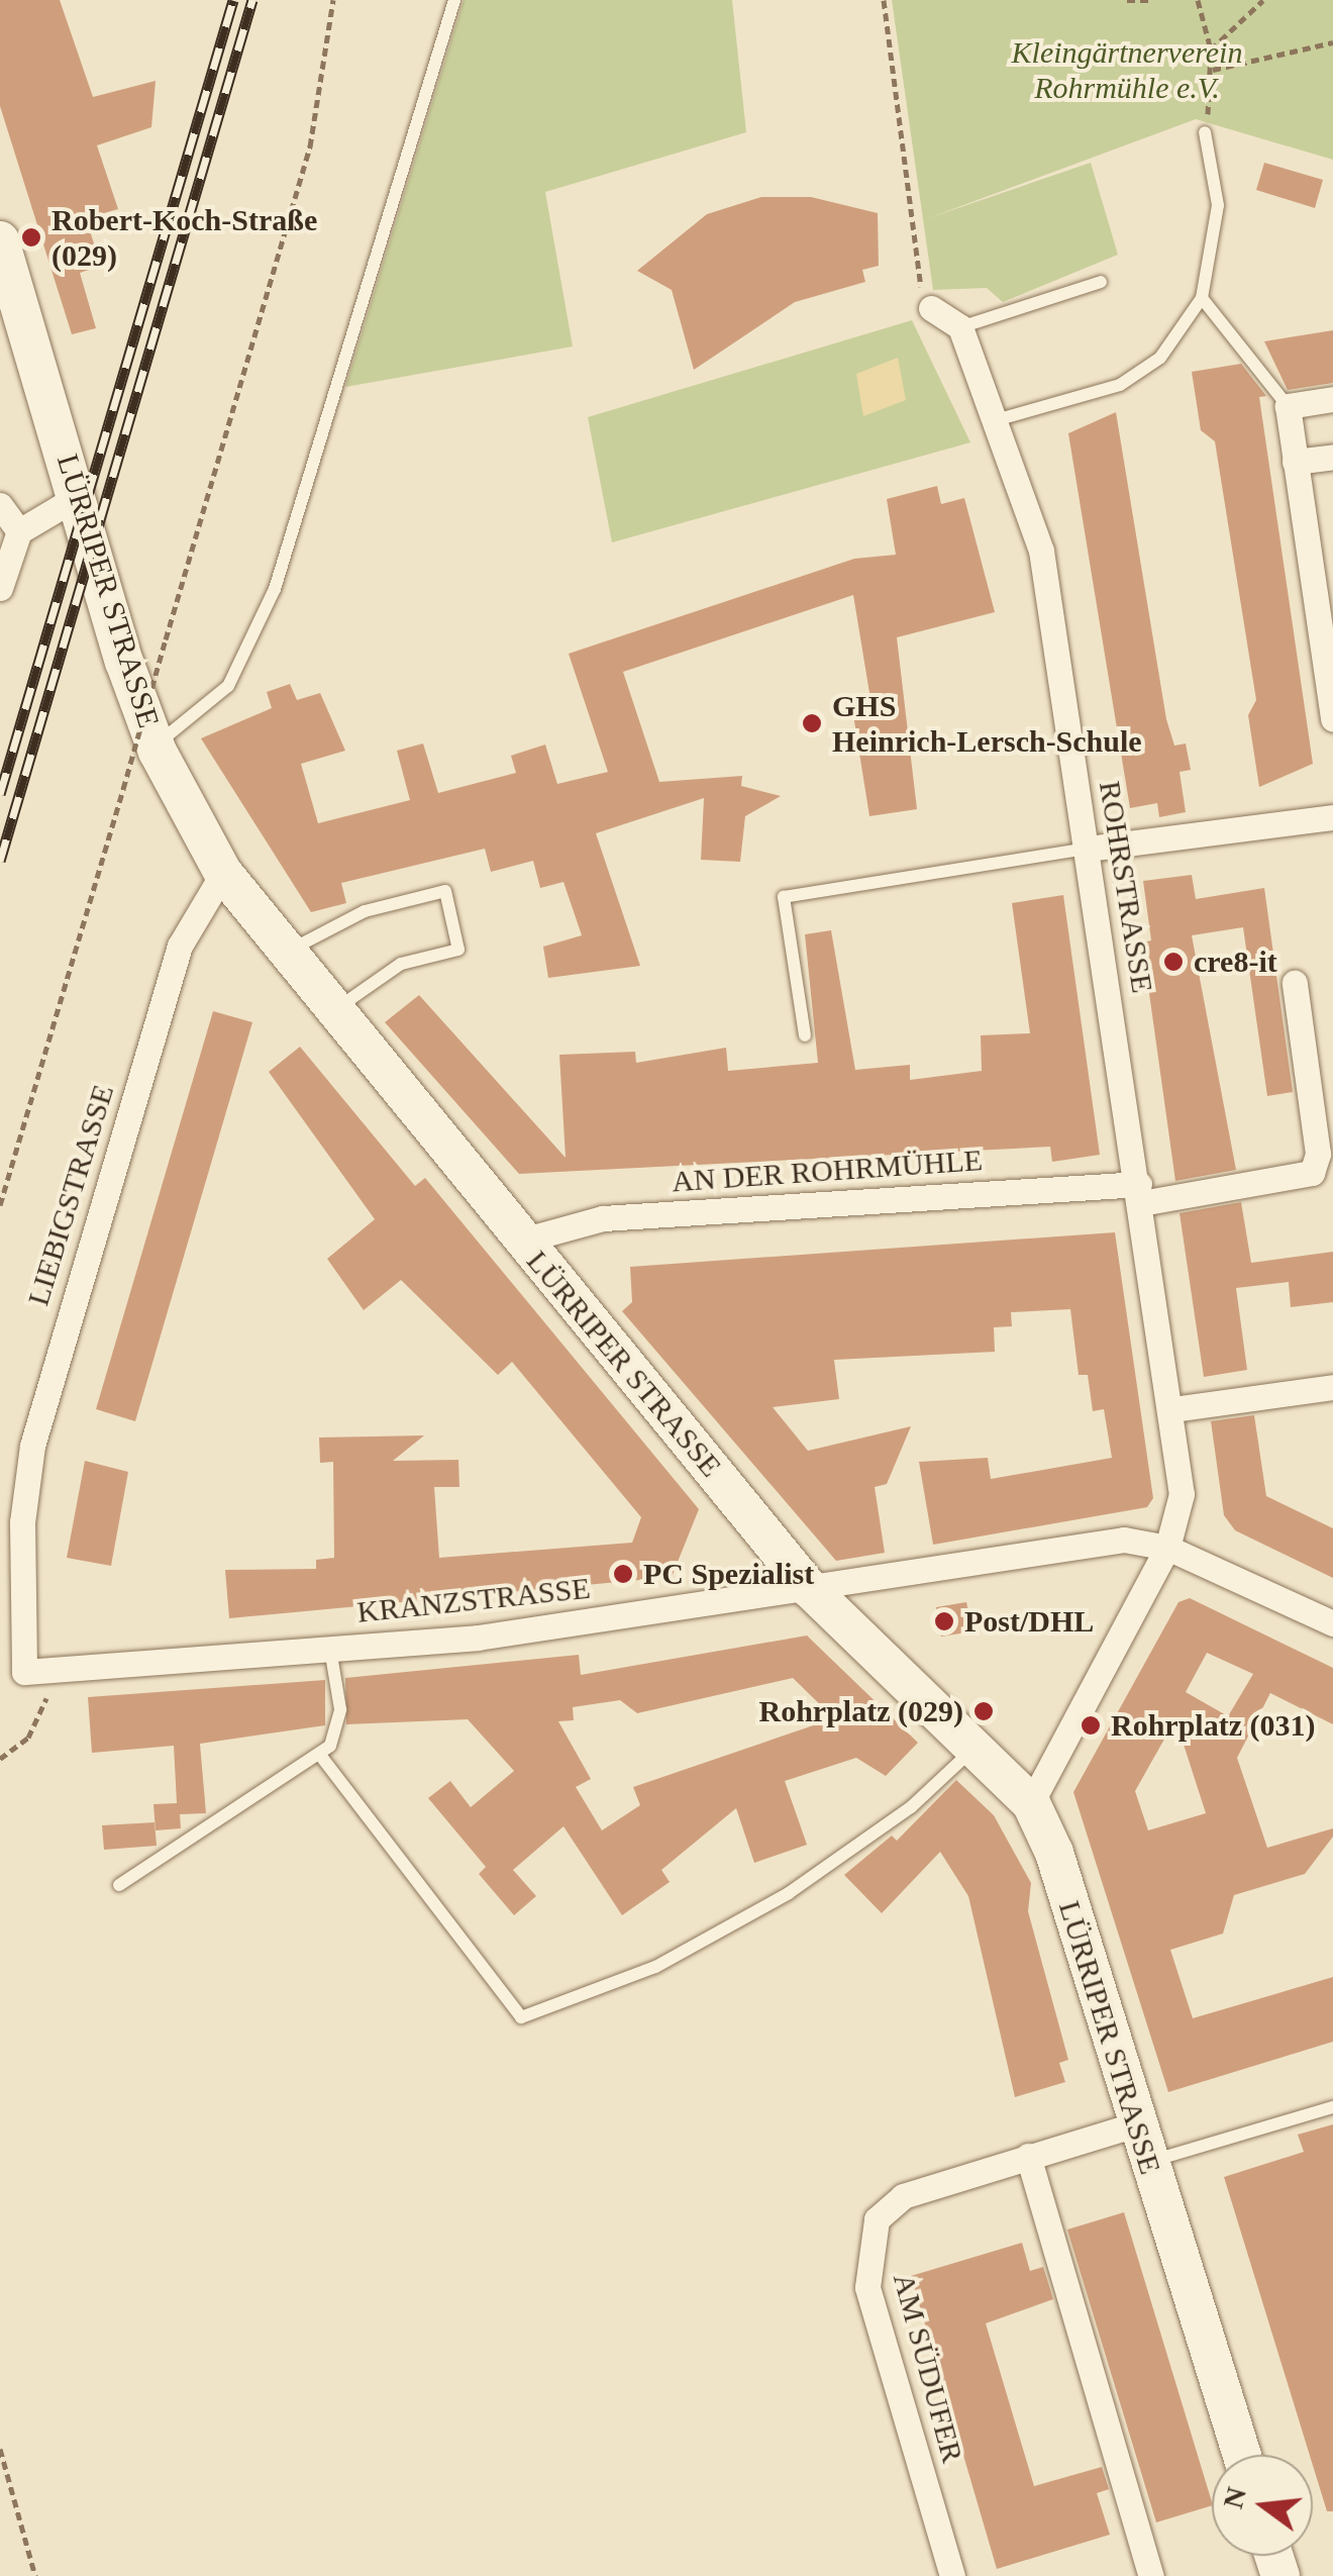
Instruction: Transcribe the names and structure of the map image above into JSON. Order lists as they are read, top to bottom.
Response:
{
  "streets": {
    "street": [
      "LÜRRIPER STRASSE",
      "ROHRSTRASSE",
      "AN DER ROHRMÜHLE",
      "LIEBIGSTRASSE",
      "KRANZSTRASSE",
      "AM SÜDUFER"
    ]
  },
  "crossings": [
    ["LÜRRIPER STRASSE", "ROHRSTRASSE"],
    ["LÜRRIPER STRASSE", "AN DER ROHRMÜHLE"],
    ["LÜRRIPER STRASSE", "LIEBIGSTRASSE"],
    ["LÜRRIPER STRASSE", "KRANZSTRASSE"],
    ["LÜRRIPER STRASSE", "AM SÜDUFER"],
    ["ROHRSTRASSE", "AN DER ROHRMÜHLE"],
    ["ROHRSTRASSE", "KRANZSTRASSE"],
    ["LIEBIGSTRASSE", "KRANZSTRASSE"]
  ],
  "parks": ["Kleingärtnerverein Rohrmühle e.V."],
  "places": [
    "Robert-Koch-Straße (029)",
    "GHS Heinrich-Lersch-Schule",
    "cre8-it",
    "PC Spezialist",
    "Post/DHL",
    "Rohrplatz (029)",
    "Rohrplatz (031)"
  ],
  "north": "left"
}
